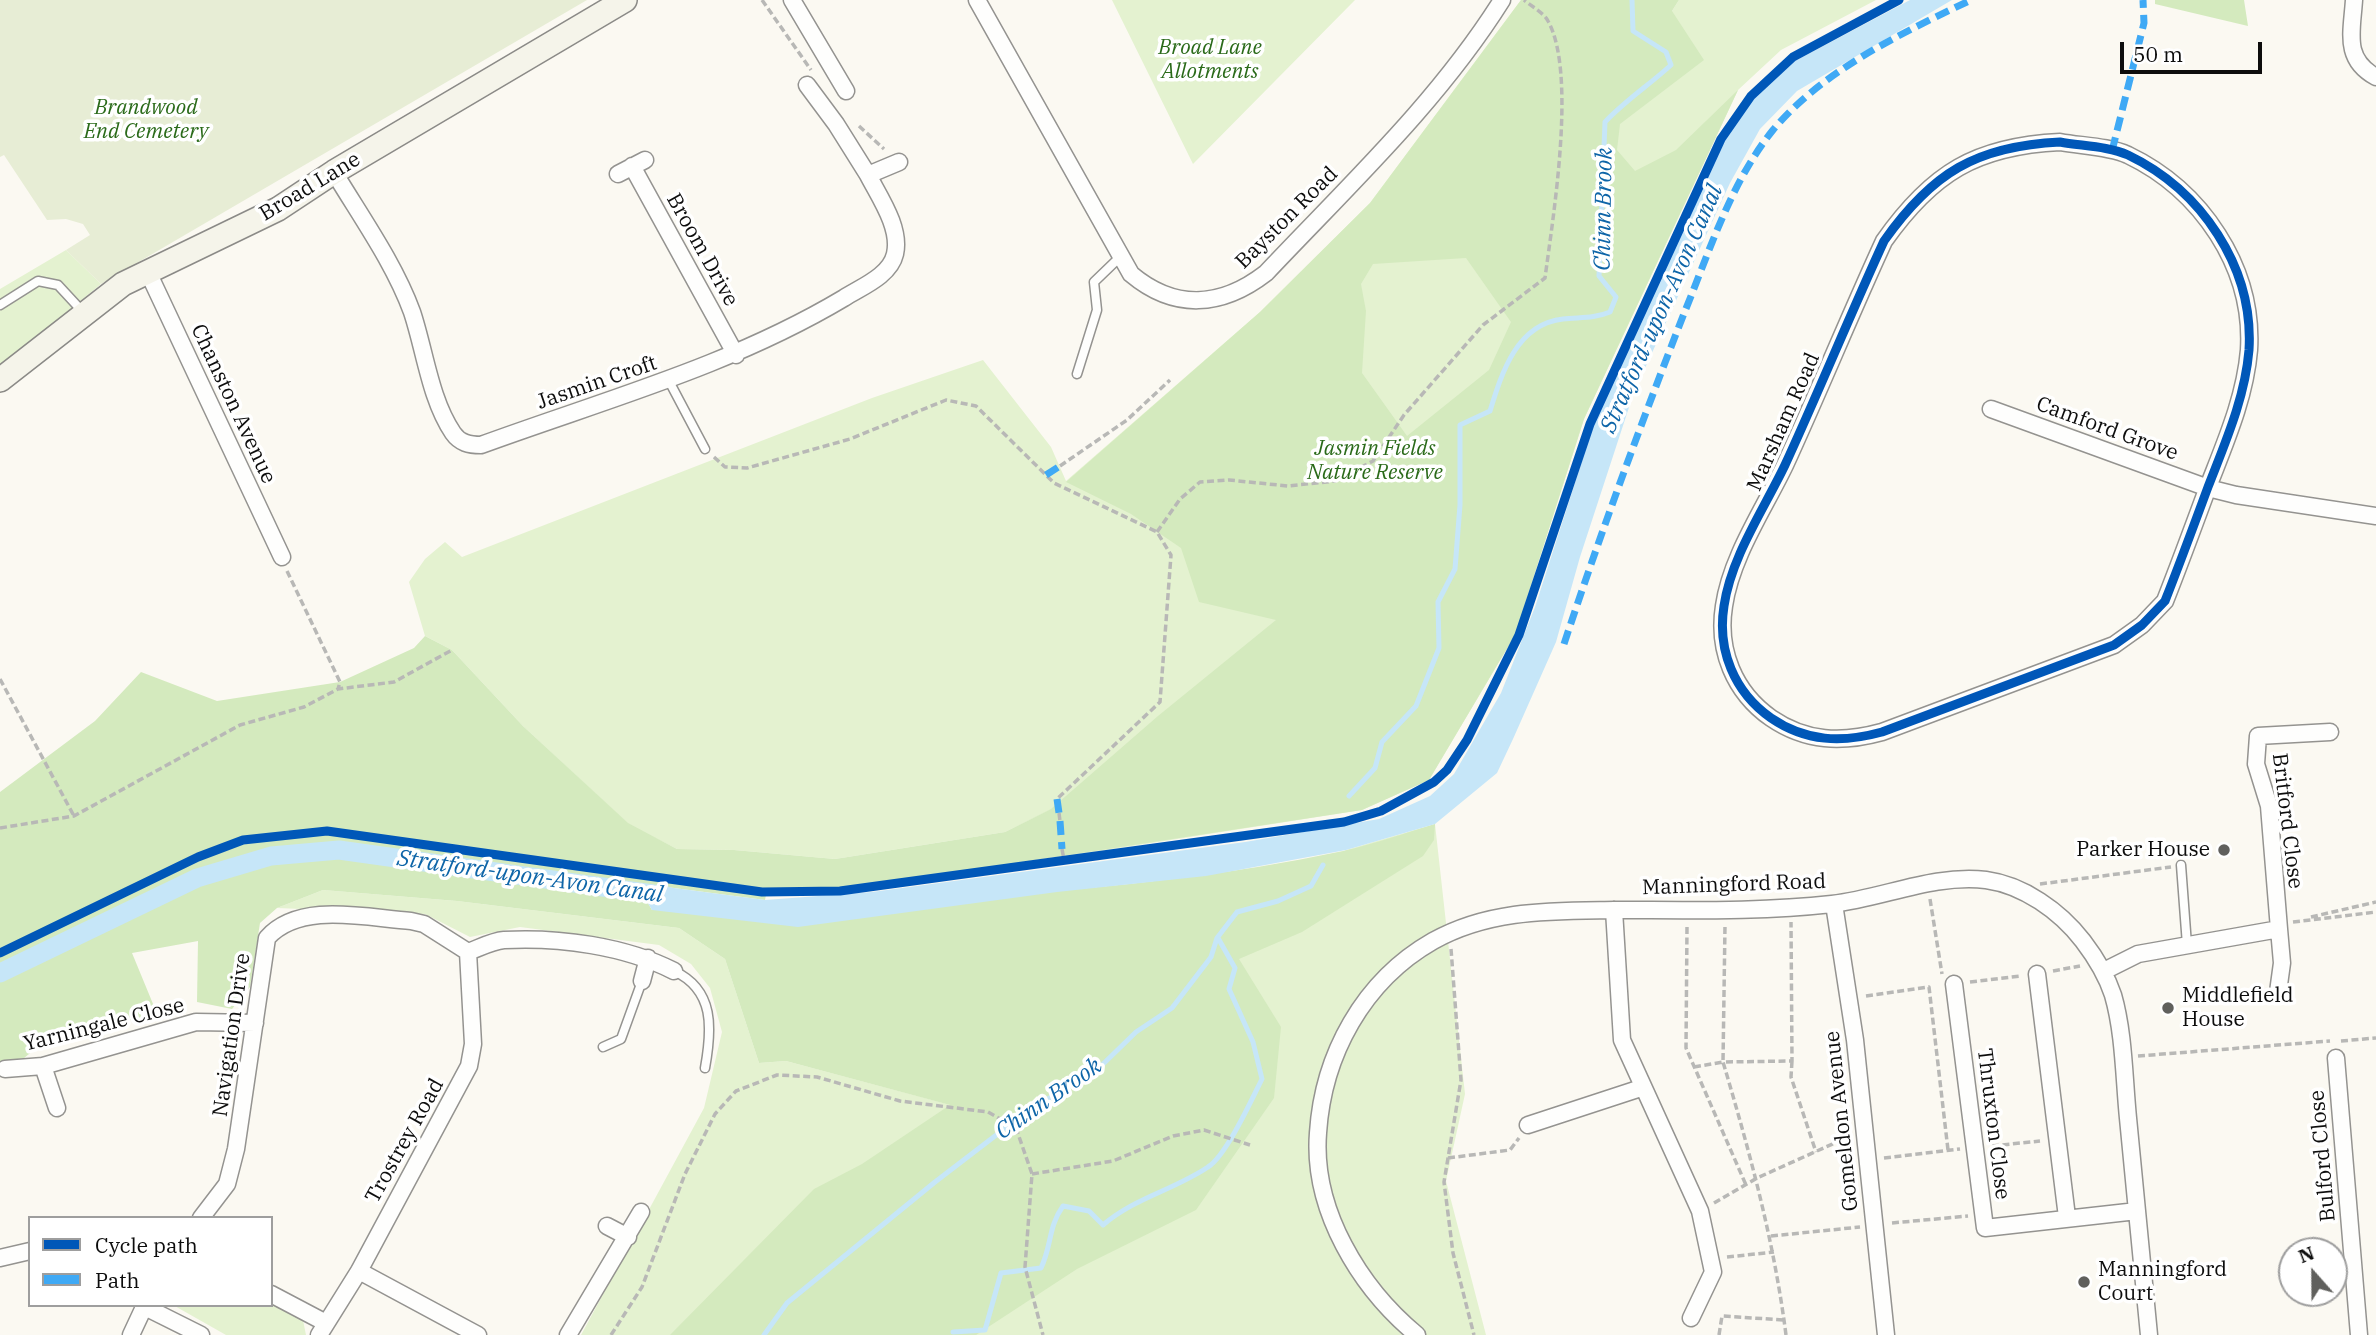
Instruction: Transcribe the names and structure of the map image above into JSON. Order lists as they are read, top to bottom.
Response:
{
  "streets": {
    "street": [
      "Broad Lane",
      "Bayston Road",
      "Broom Drive",
      "Jasmin Croft",
      "Chanston Avenue",
      "Marsham Road",
      "Camford Grove",
      "Britford Close",
      "Manningford Road",
      "Yarningale Close",
      "Navigation Drive",
      "Gomeldon Avenue",
      "Thruxton Close",
      "Trostrey Road",
      "Bulford Close"
    ]
  },
  "crossings": [
    ["Broad Lane", "Jasmin Croft"],
    ["Broad Lane", "Chanston Avenue"],
    ["Broom Drive", "Jasmin Croft"],
    ["Marsham Road", "Camford Grove"],
    ["Manningford Road", "Gomeldon Avenue"],
    ["Manningford Road", "Thruxton Close"],
    ["Yarningale Close", "Navigation Drive"],
    ["Navigation Drive", "Trostrey Road"]
  ],
  "water": ["Chinn Brook", "Stratford-upon-Avon Canal"],
  "parks": ["Broad Lane Allotments", "Brandwood End Cemetery", "Jasmin Fields Nature Reserve"],
  "places": ["Parker House", "Middlefield House", "Manningford Court"],
  "legend": ["Cycle path", "Path"],
  "scale_bar": "50 m",
  "north": "top"
}
